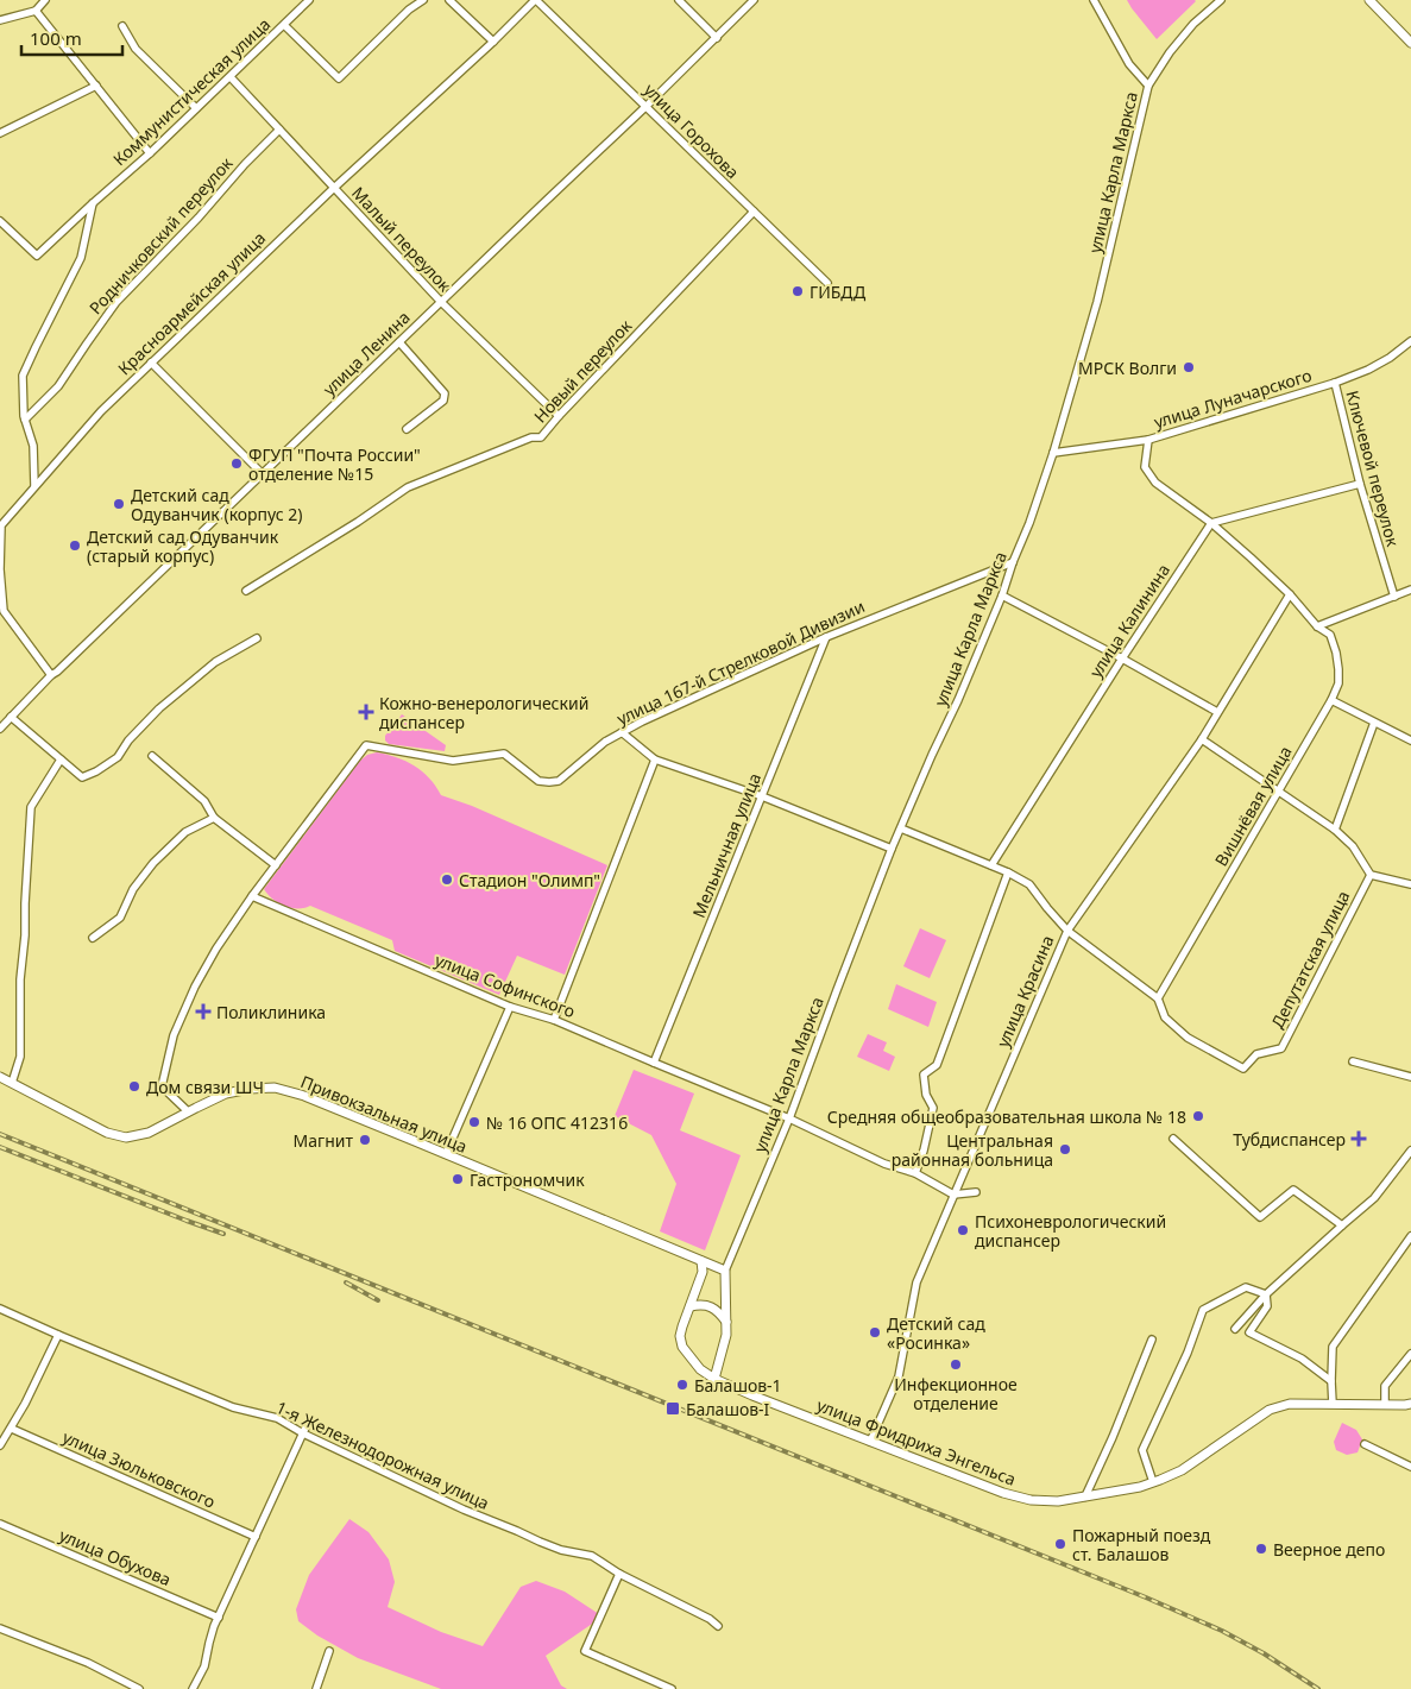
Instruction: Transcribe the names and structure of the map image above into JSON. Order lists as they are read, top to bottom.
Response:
{
  "streets": {
    "main road": ["Привокзальная улица", "улица Фридриха Энгельса"],
    "street": [
      "Коммунистическая улица",
      "улица Горохова",
      "улица Карла Маркса",
      "Родничковский переулок",
      "Малый переулок",
      "Красноармейская улица",
      "улица Ленина",
      "Новый переулок",
      "улица Луначарского",
      "Ключевой переулок",
      "улица Калинина",
      "улица 167-й Стрелковой Дивизии",
      "Вишнёвая улица",
      "Мельничная улица",
      "Депутатская улица",
      "улица Софинского",
      "улица Красина",
      "1-я Железнодорожная улица",
      "улица Зюльковского",
      "улица Обухова"
    ]
  },
  "crossings": [
    ["Коммунистическая улица", "Малый переулок"],
    ["улица Горохова", "Красноармейская улица"],
    ["улица Горохова", "улица Ленина"],
    ["улица Горохова", "Новый переулок"],
    ["улица Карла Маркса", "улица Луначарского"],
    ["улица Карла Маркса", "улица 167-й Стрелковой Дивизии"],
    ["улица Карла Маркса", "улица Софинского"],
    ["улица Карла Маркса", "Привокзальная улица"],
    ["Родничковский переулок", "Малый переулок"],
    ["Малый переулок", "Красноармейская улица"],
    ["Малый переулок", "улица Ленина"],
    ["Малый переулок", "Новый переулок"],
    ["Красноармейская улица", "улица Ленина"],
    ["улица Луначарского", "Ключевой переулок"],
    ["улица Луначарского", "Вишнёвая улица"],
    ["улица Калинина", "Вишнёвая улица"],
    ["улица 167-й Стрелковой Дивизии", "Мельничная улица"],
    ["улица 167-й Стрелковой Дивизии", "улица Софинского"],
    ["Вишнёвая улица", "Депутатская улица"],
    ["Вишнёвая улица", "улица Красина"],
    ["Мельничная улица", "улица Софинского"],
    ["улица Софинского", "улица Красина"],
    ["улица Красина", "улица Фридриха Энгельса"]
  ],
  "places": {
    "other": [
      "ГИБДД",
      "МРСК Волги",
      "ФГУП \"Почта России\" отделение №15",
      "Детский сад Одуванчик (корпус 2)",
      "Детский сад Одуванчик (старый корпус)",
      "Стадион \"Олимп\"",
      "Дом связи ШЧ",
      "Средняя общеобразовательная школа № 18",
      "№ 16 ОПС 412316",
      "Магнит",
      "Центральная районная больница",
      "Гастрономчик",
      "Психоневрологический диспансер",
      "Детский сад «Росинка»",
      "Инфекционное отделение",
      "Балашов-1",
      "Пожарный поезд ст. Балашов",
      "Веерное депо"
    ],
    "health": ["Кожно-венерологический диспансер", "Поликлиника", "Тубдиспансер"],
    "transit": ["Балашов-I"]
  },
  "scale_bar": "100 m"
}
